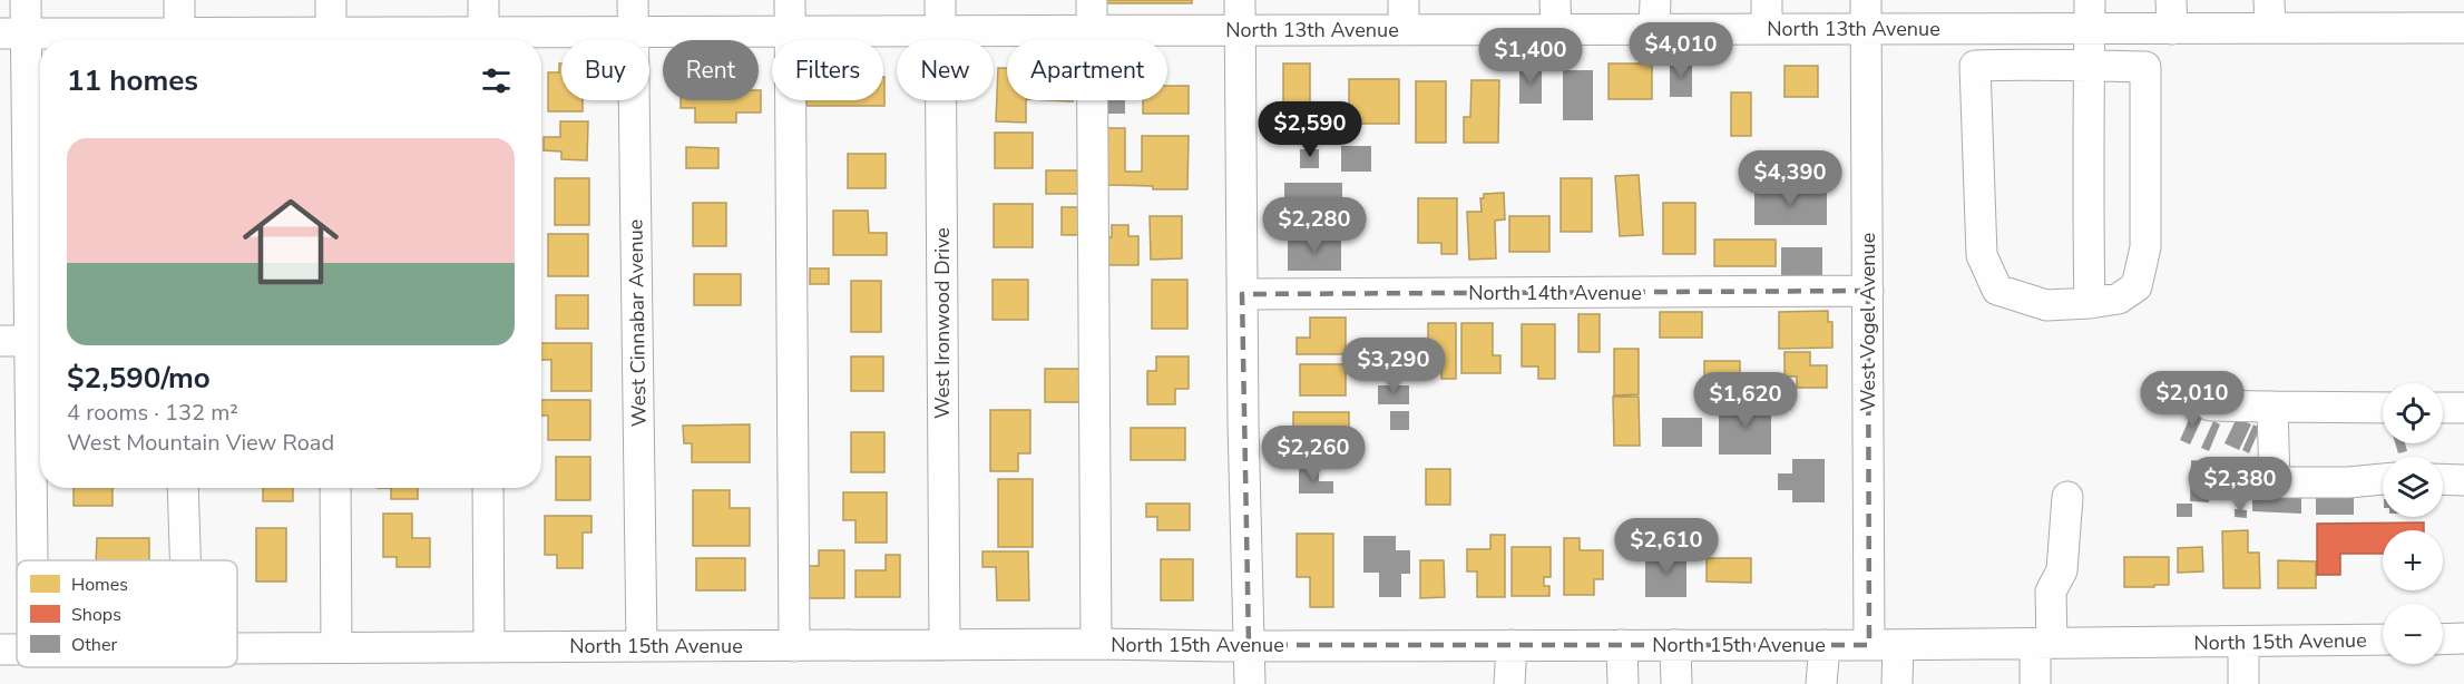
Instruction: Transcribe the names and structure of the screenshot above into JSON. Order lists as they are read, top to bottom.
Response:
{
  "streets": {
    "street": [
      "North 13th Avenue",
      "North 14th Avenue",
      "West Vogel Avenue",
      "West Cinnabar Avenue",
      "West Ironwood Drive",
      "North 15th Avenue"
    ]
  },
  "crossings": [
    ["North 13th Avenue", "West Vogel Avenue"],
    ["North 13th Avenue", "West Cinnabar Avenue"],
    ["North 13th Avenue", "West Ironwood Drive"],
    ["North 14th Avenue", "West Vogel Avenue"],
    ["West Vogel Avenue", "North 15th Avenue"],
    ["West Cinnabar Avenue", "North 15th Avenue"],
    ["West Ironwood Drive", "North 15th Avenue"]
  ],
  "legend": ["Homes", "Shops", "Other"],
  "page": {
    "price": [
      "$4,010",
      "$1,400",
      "$2,590",
      "$4,390",
      "$2,280",
      "$3,290",
      "$2,010",
      "$1,620",
      "$2,260",
      "$2,380",
      "$2,610"
    ],
    "chip": [
      "Buy",
      "Rent",
      "Filters",
      "New",
      "Apartment"
    ],
    "heading": "11 homes",
    "list": [
      {
        "name": "$2,590/mo",
        "note": "4 rooms · 132 m² · West Mountain View Road"
      }
    ],
    "map_buttons": ["+", "−"]
  }
}
